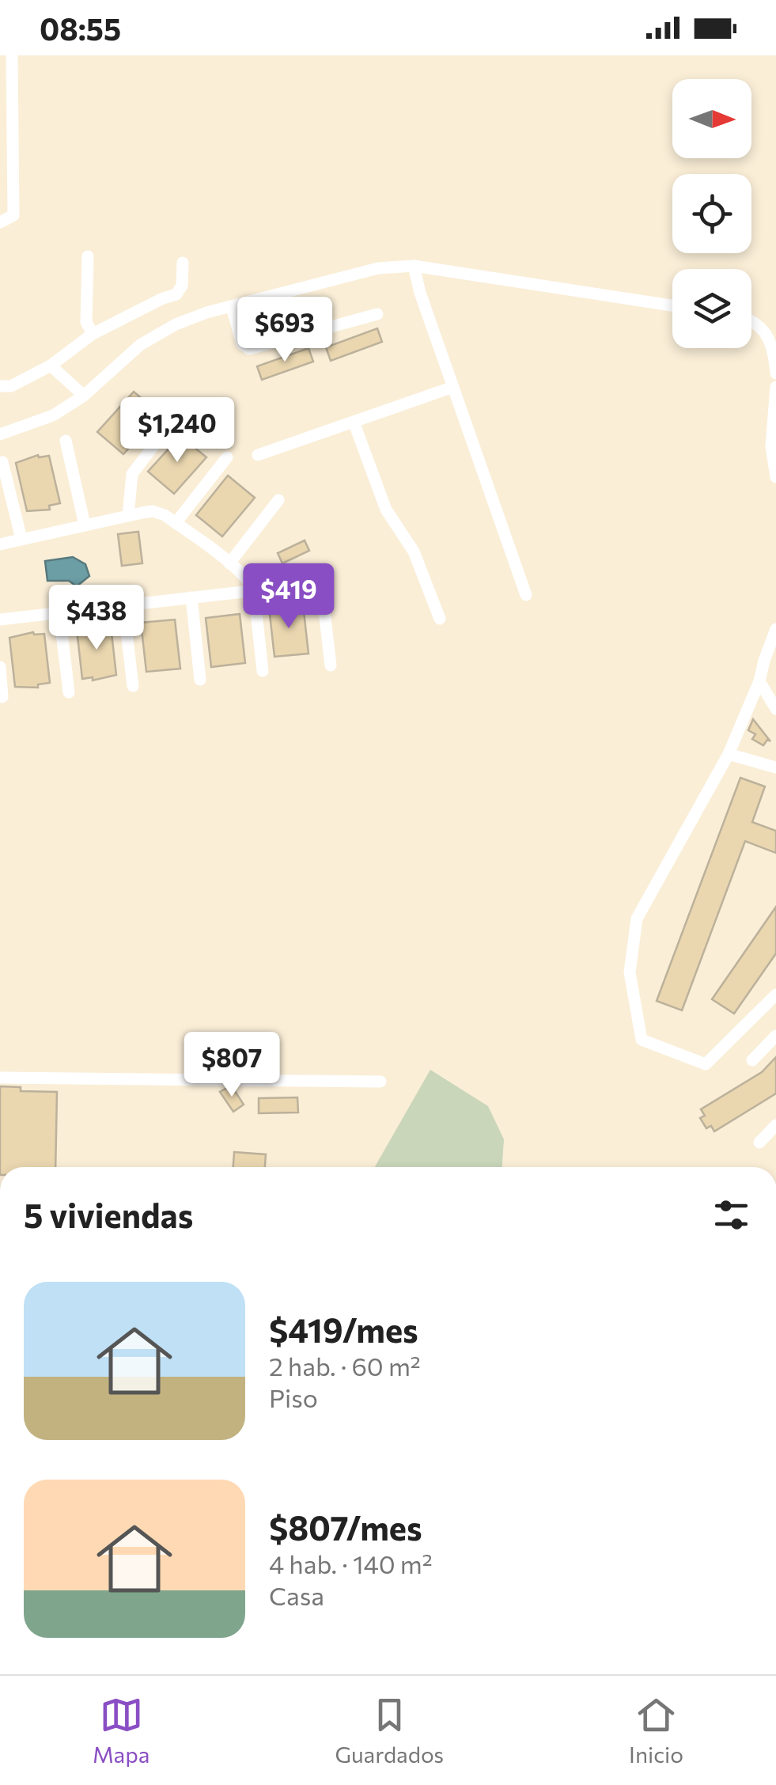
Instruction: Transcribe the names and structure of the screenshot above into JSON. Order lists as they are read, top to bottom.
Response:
{
  "north": "right",
  "page": {
    "status": "08:55",
    "price": [
      "$693",
      "$1,240",
      "$419",
      "$438",
      "$807"
    ],
    "heading": "5 viviendas",
    "list": [
      {
        "name": "$419/mes",
        "note": "2 hab. · 60 m² · Piso"
      },
      {
        "name": "$807/mes",
        "note": "4 hab. · 140 m² · Casa"
      }
    ],
    "tabs": ["Mapa", "Guardados", "Inicio"]
  }
}
